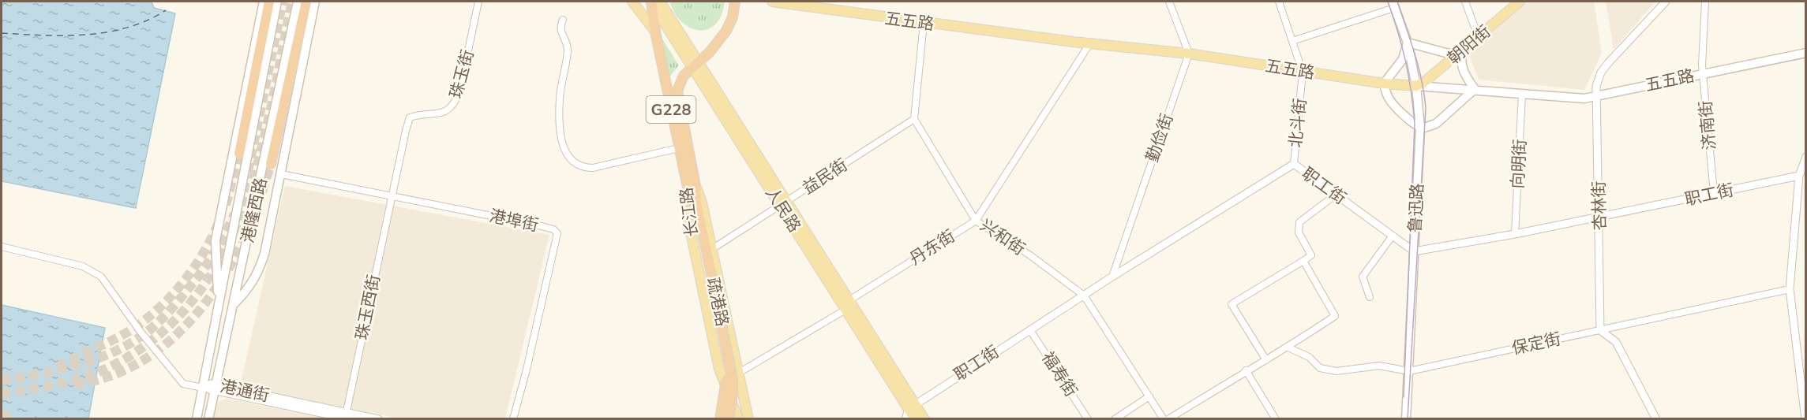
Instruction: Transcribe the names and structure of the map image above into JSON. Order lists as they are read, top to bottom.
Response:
{
  "streets": {
    "highway": ["G228", "长江路", "疏港路"],
    "main road": [
      "五五路",
      "朝阳街",
      "鲁迅路",
      "人民路",
      "港隆西路"
    ],
    "street": [
      "珠玉街",
      "北斗街",
      "济南街",
      "勤俭街",
      "向明街",
      "益民街",
      "职工街",
      "杏林街",
      "港埠街",
      "兴和街",
      "丹东街",
      "珠玉西街",
      "保定街",
      "福寿街",
      "港通街"
    ]
  },
  "crossings": [
    ["五五路", "朝阳街"],
    ["五五路", "北斗街"],
    ["五五路", "济南街"],
    ["五五路", "勤俭街"],
    ["五五路", "向明街"],
    ["五五路", "杏林街"],
    ["五五路", "鲁迅路"],
    ["五五路", "丹东街"],
    ["朝阳街", "鲁迅路"],
    ["珠玉街", "港埠街"],
    ["珠玉街", "珠玉西街"],
    ["G228", "人民路"],
    ["G228", "长江路"],
    ["北斗街", "职工街"],
    ["济南街", "职工街"],
    ["勤俭街", "职工街"],
    ["向明街", "职工街"],
    ["益民街", "人民路"],
    ["益民街", "兴和街"],
    ["职工街", "杏林街"],
    ["职工街", "鲁迅路"],
    ["职工街", "人民路"],
    ["职工街", "兴和街"],
    ["职工街", "福寿街"],
    ["杏林街", "保定街"],
    ["鲁迅路", "保定街"],
    ["人民路", "长江路"],
    ["人民路", "丹东街"],
    ["港隆西路", "港通街"],
    ["长江路", "疏港路"],
    ["港埠街", "珠玉西街"],
    ["兴和街", "丹东街"],
    ["珠玉西街", "港通街"]
  ]
}
